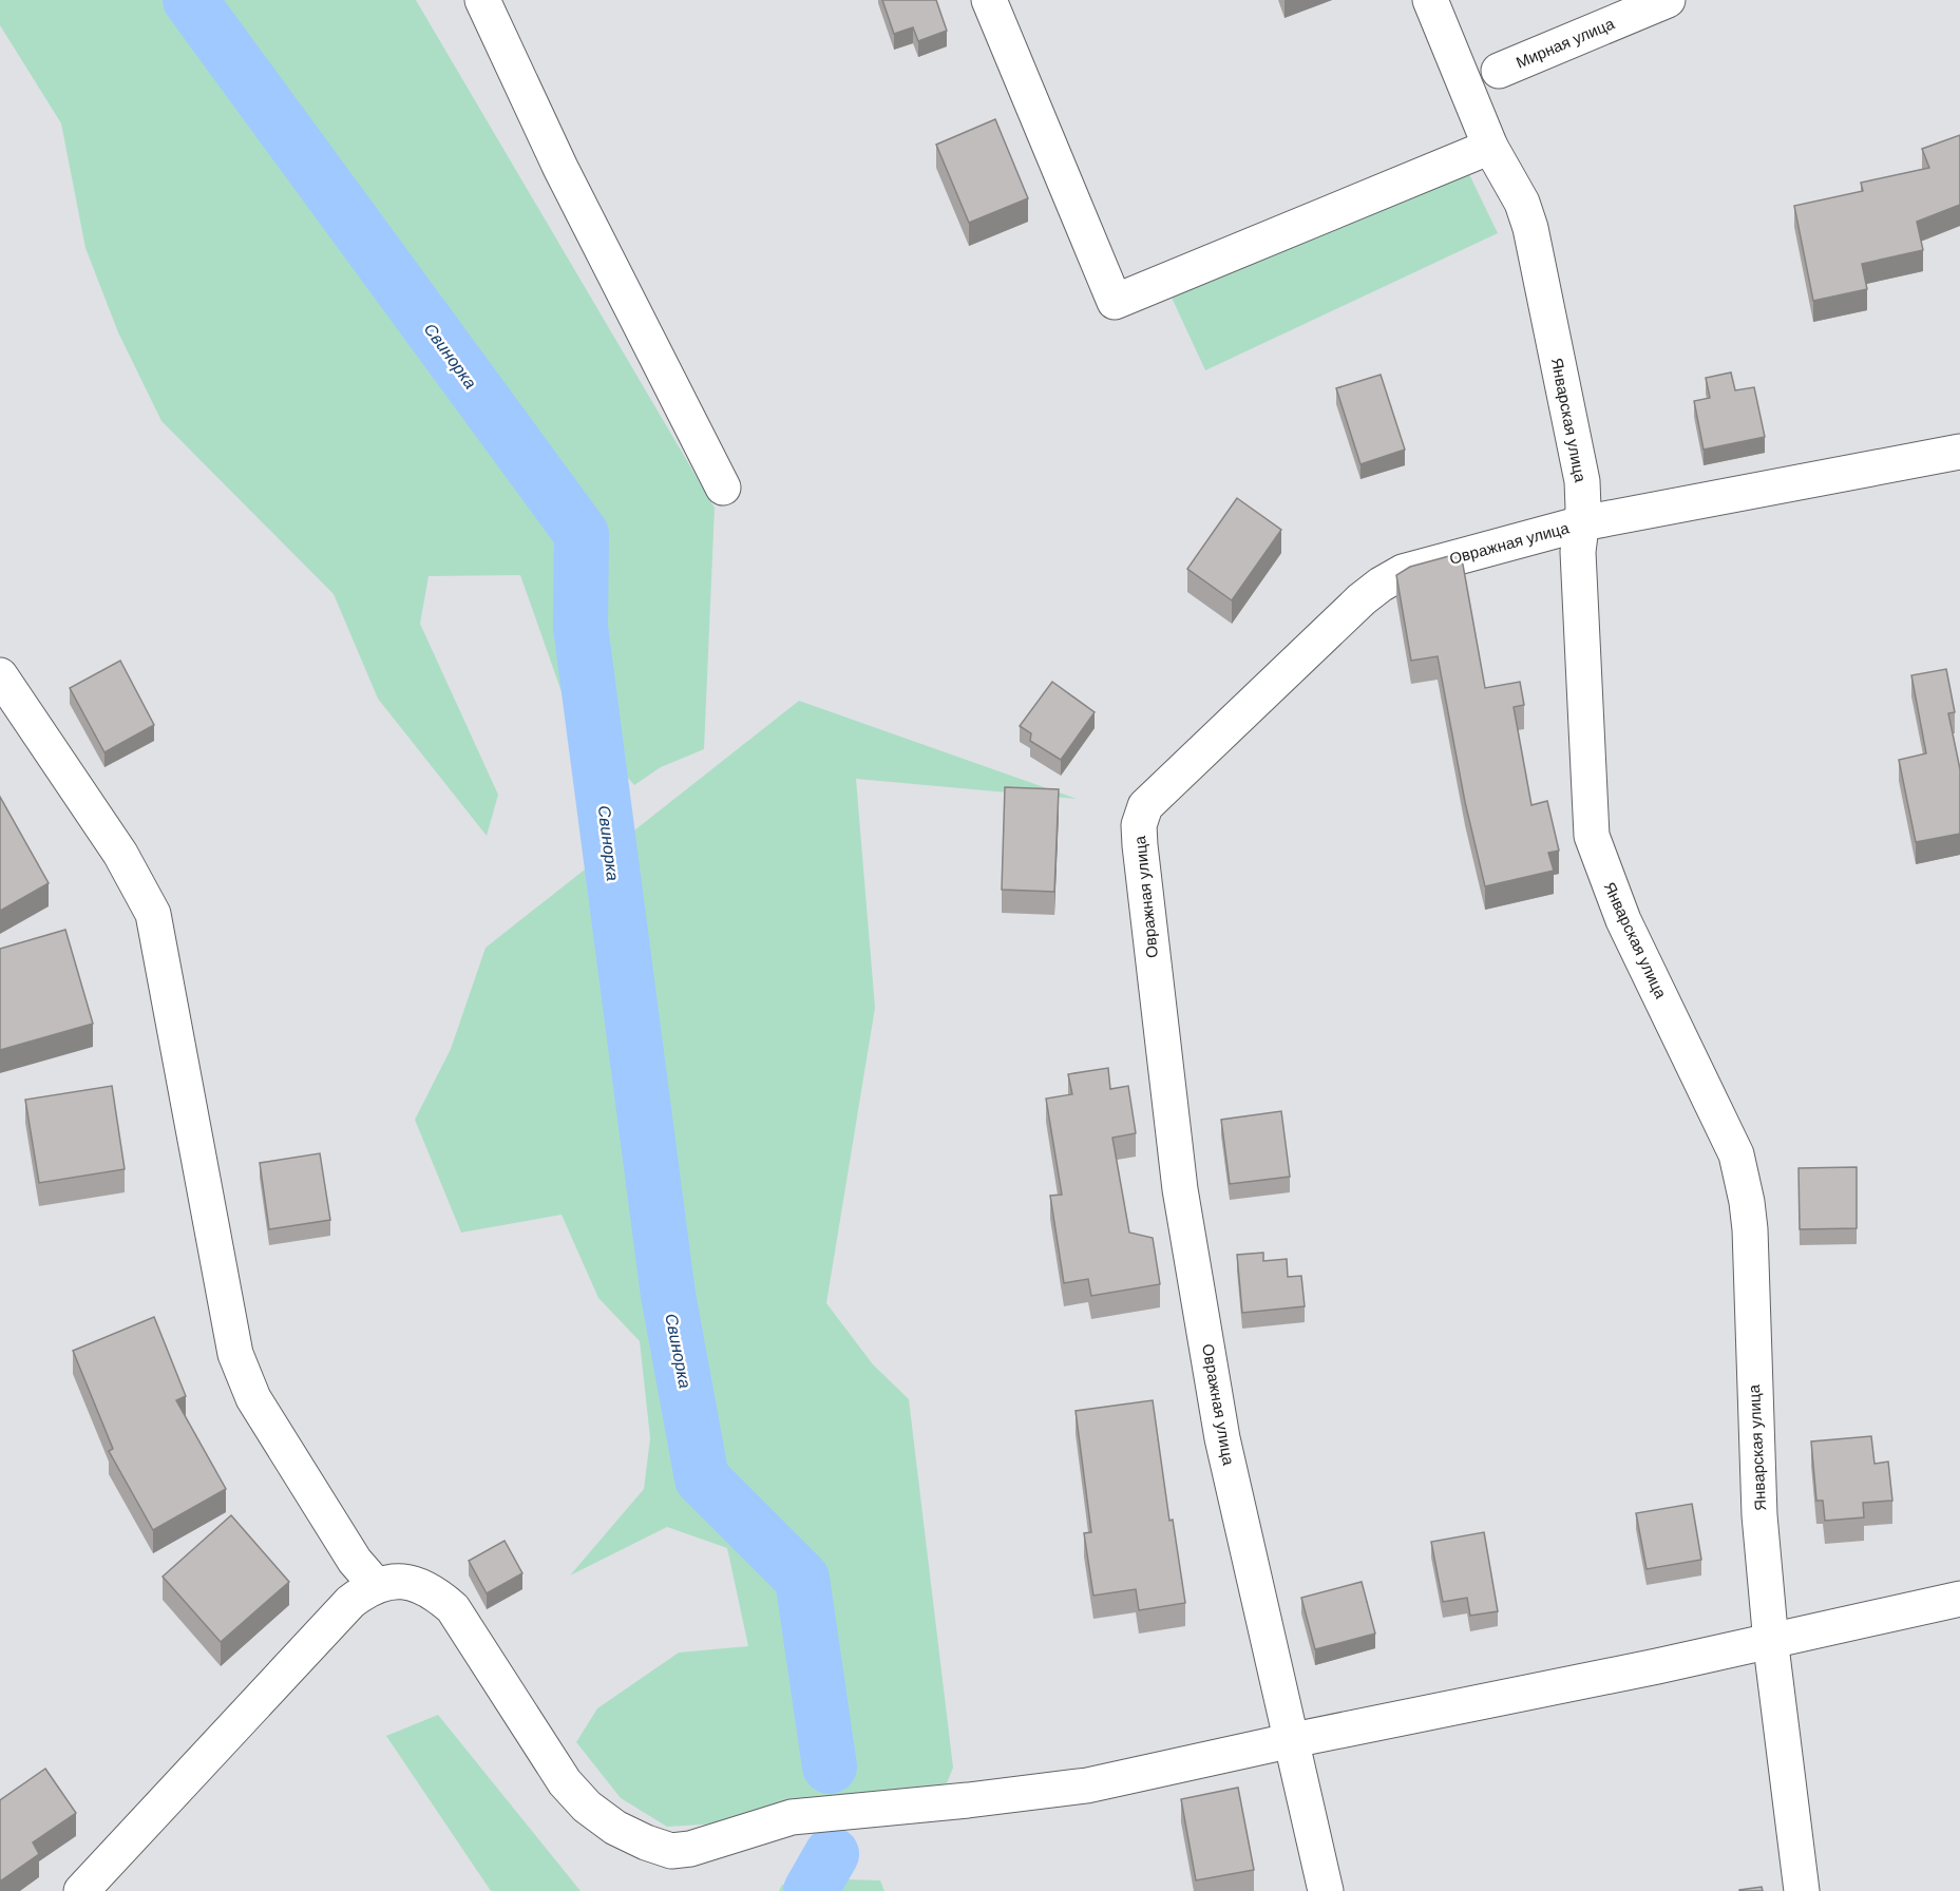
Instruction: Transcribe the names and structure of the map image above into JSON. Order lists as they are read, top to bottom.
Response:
{
  "streets": {
    "street": ["Мирная улица", "Январская улица", "Овражная улица"]
  },
  "crossings": [
    ["Январская улица", "Овражная улица"]
  ],
  "water": ["Свинорка"]
}
